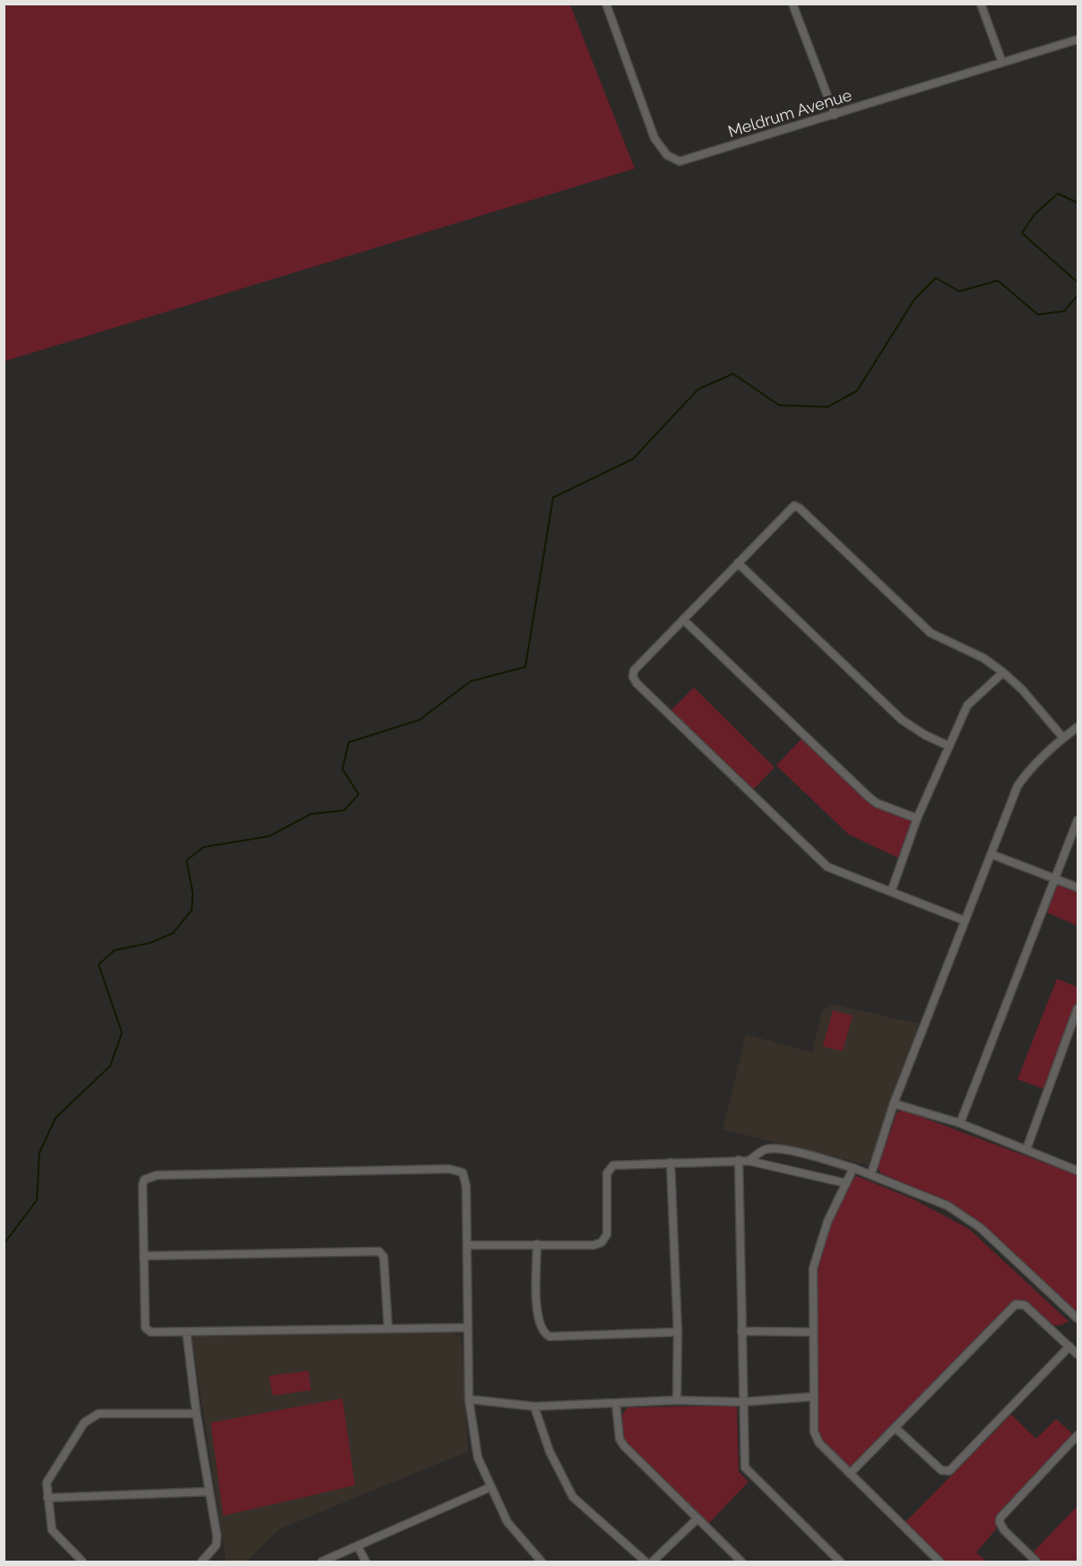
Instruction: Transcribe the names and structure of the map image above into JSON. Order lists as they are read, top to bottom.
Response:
{
  "streets": {
    "street": ["Meldrum Avenue"]
  }
}
